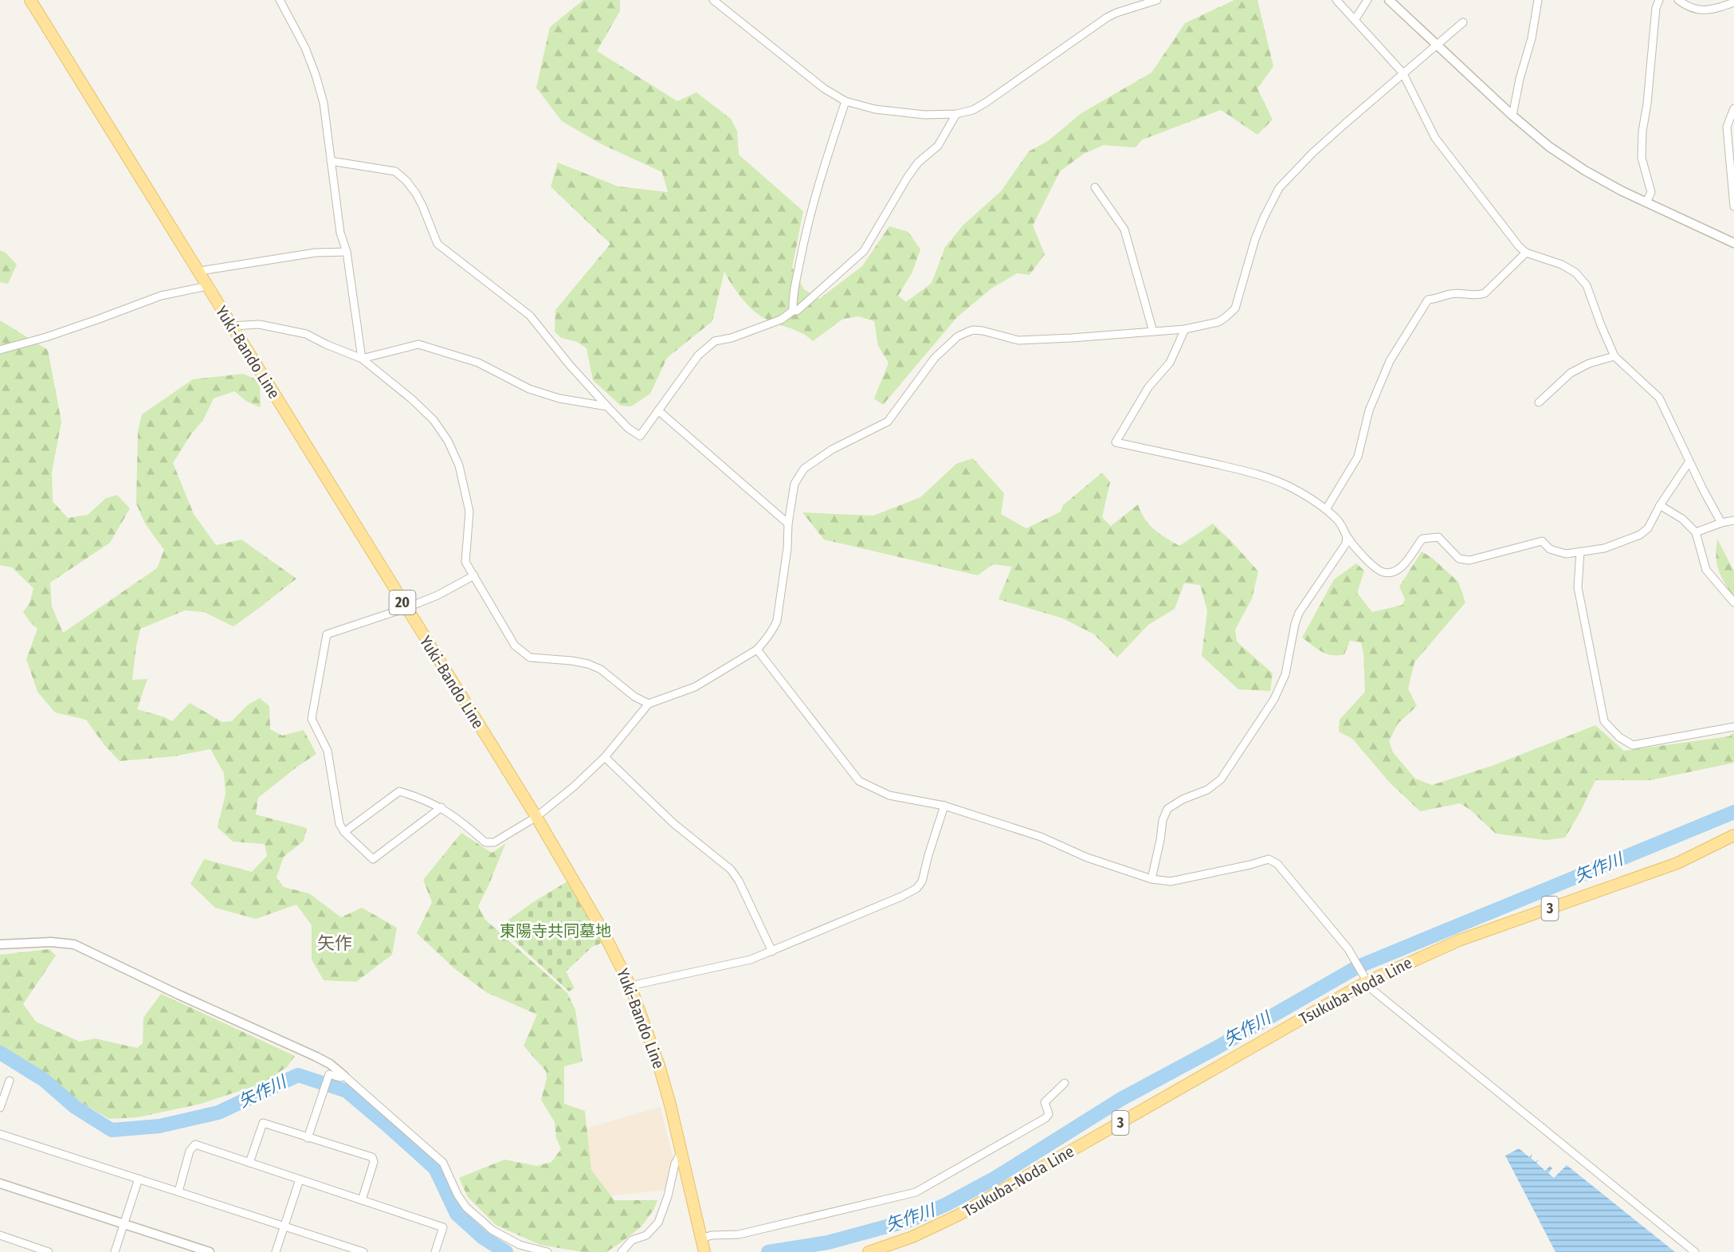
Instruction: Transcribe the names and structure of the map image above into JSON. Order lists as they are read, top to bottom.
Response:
{
  "streets": {
    "main road": [
      "Yuki-Bando Line",
      "20",
      "3",
      "Tsukuba-Noda Line"
    ]
  },
  "districts": ["矢作"],
  "water": ["矢作川"],
  "parks": ["東陽寺共同墓地"]
}
